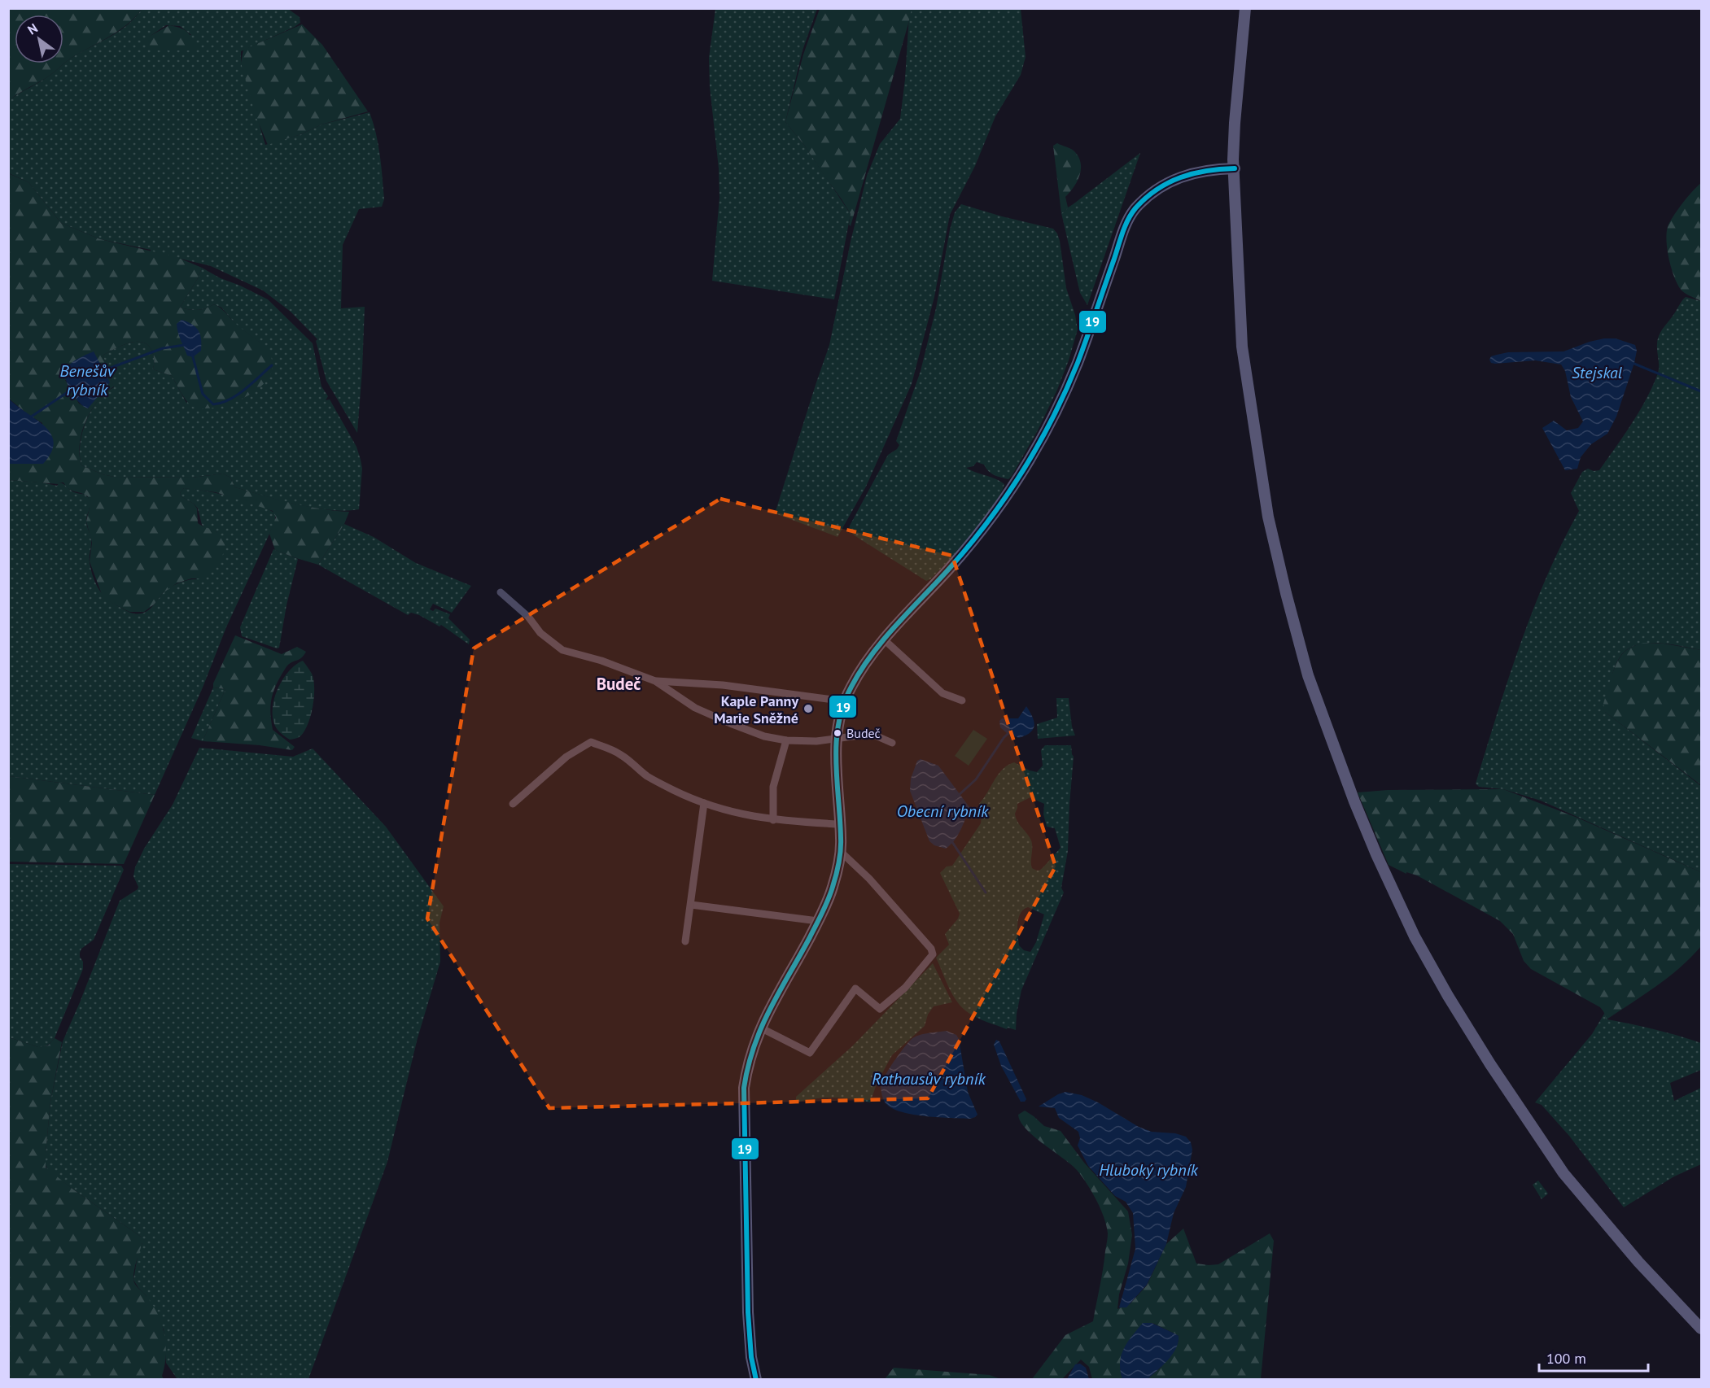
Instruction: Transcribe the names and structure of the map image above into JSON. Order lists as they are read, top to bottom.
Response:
{
  "districts": ["Budeč"],
  "water": [
    "Benešův rybník",
    "Stejskal",
    "Obecní rybník",
    "Rathausův rybník",
    "Hluboký rybník"
  ],
  "places": ["Kaple Panny Marie Sněžné", "Budeč"],
  "lines": ["transit line 19"],
  "scale_bar": "100 m",
  "north": "top left"
}
